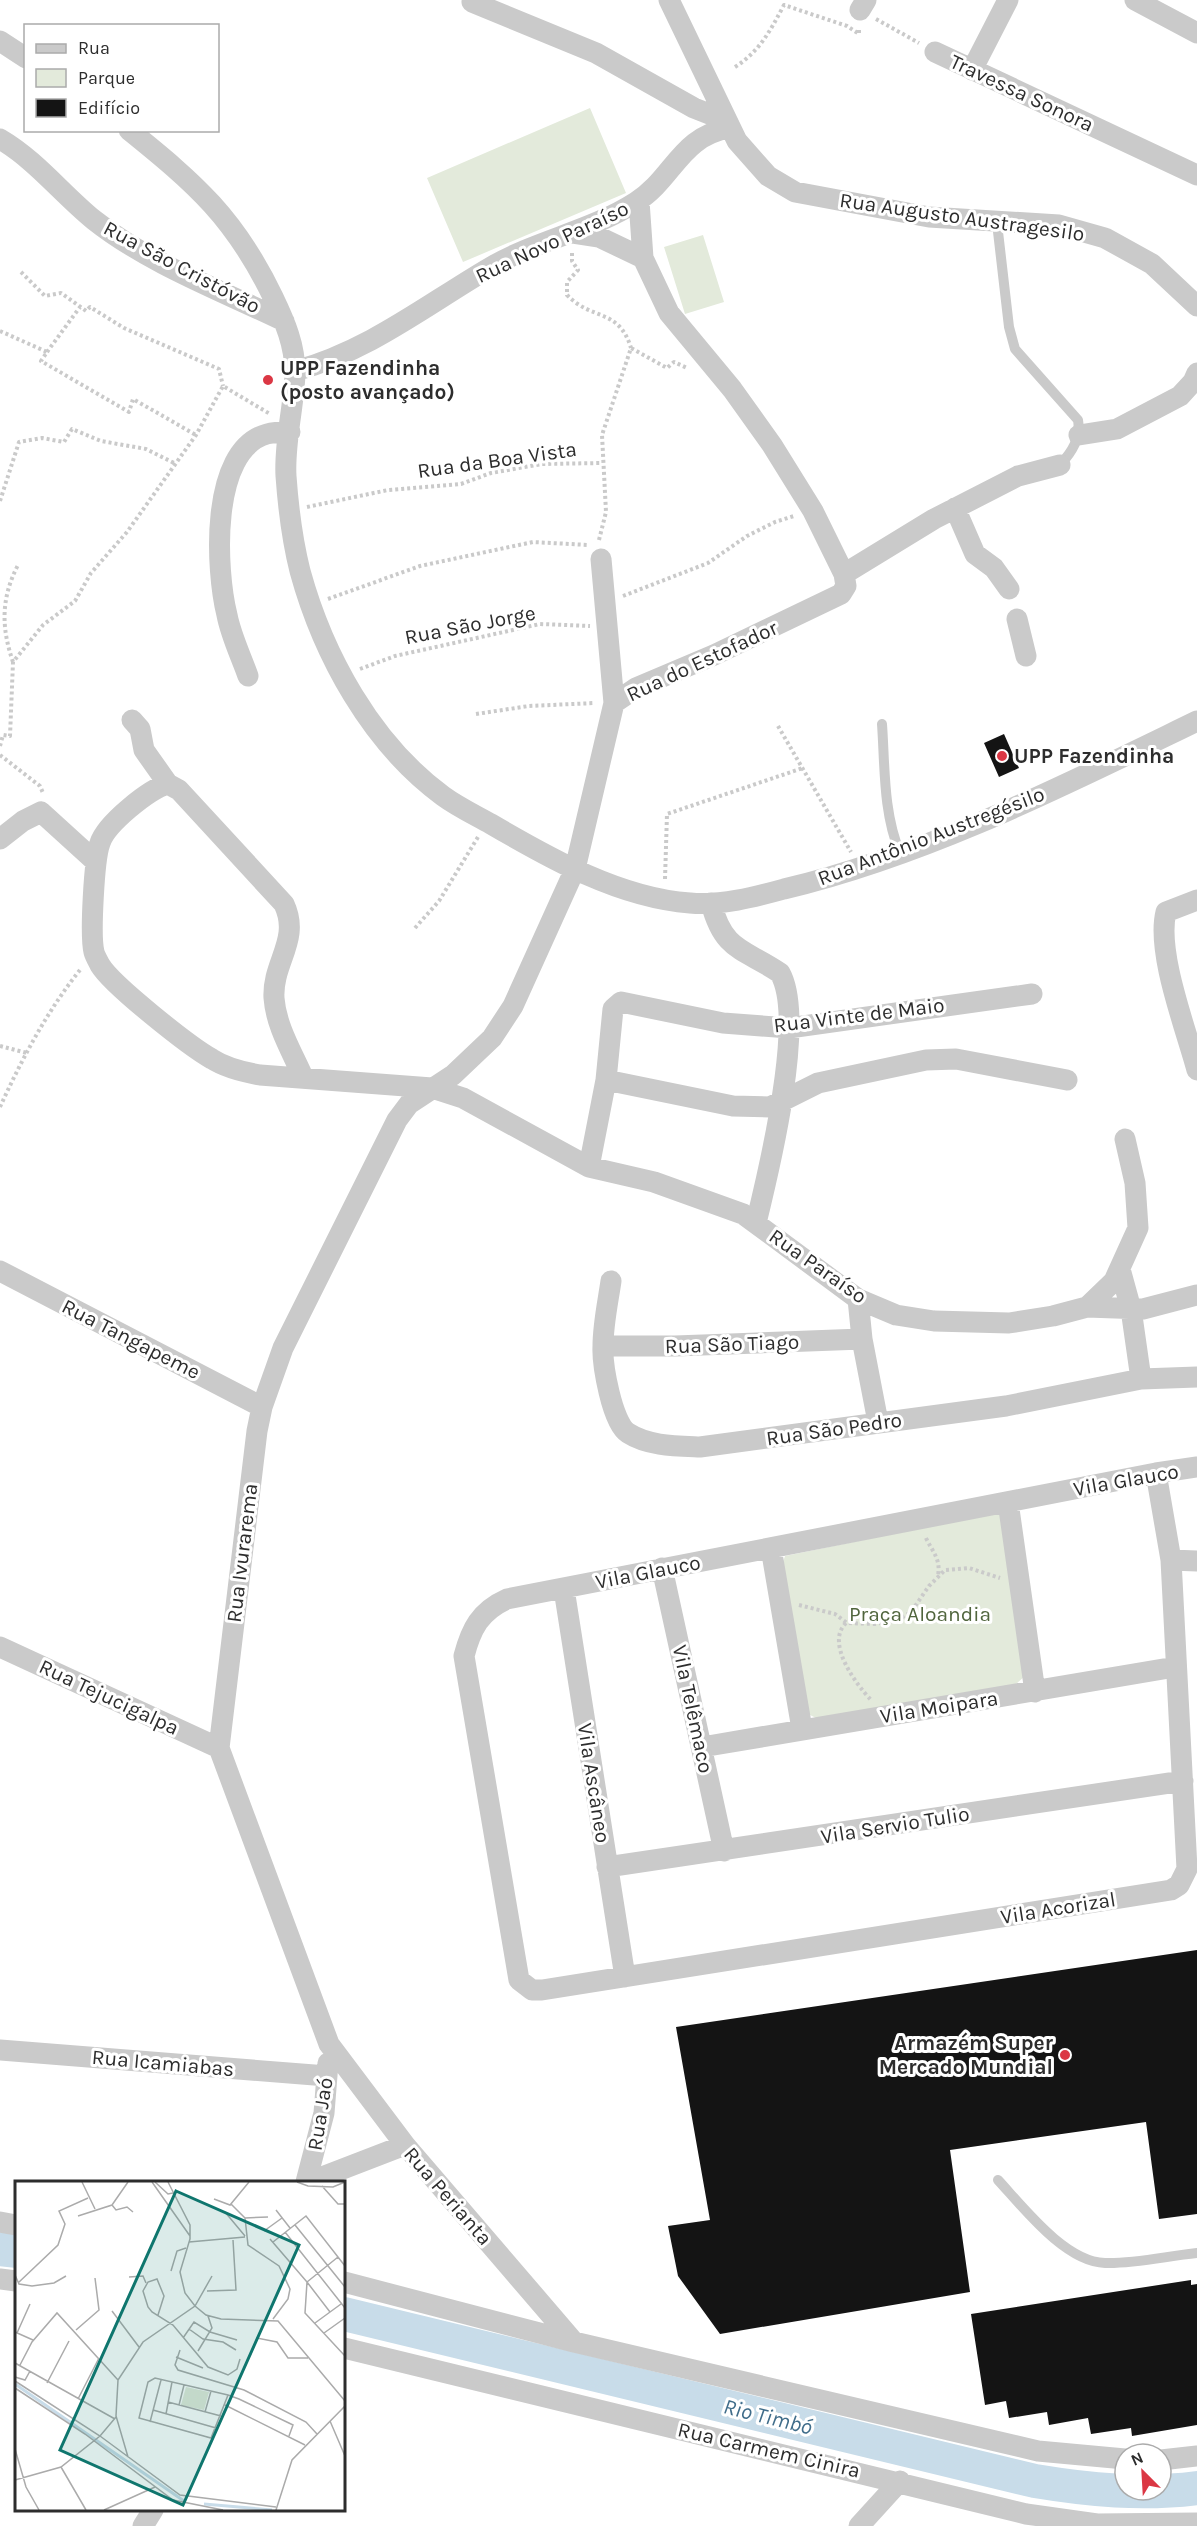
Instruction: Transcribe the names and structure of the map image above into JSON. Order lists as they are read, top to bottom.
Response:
{
  "streets": {
    "street": [
      "Travessa Sonora",
      "Rua Augusto Austragesilo",
      "Rua Novo Paraíso",
      "Rua São Cristóvão",
      "Rua do Estofador",
      "Rua Antônio Austregésilo",
      "Rua Vinte de Maio",
      "Rua Paraíso",
      "Rua Tangapeme",
      "Rua São Tiago",
      "Rua São Pedro",
      "Vila Glauco",
      "Rua Ivurarema",
      "Rua Tejucigalpa",
      "Vila Moipara",
      "Vila Telêmaco",
      "Vila Ascâneo",
      "Vila Servio Tulio",
      "Vila Acorizal",
      "Rua Icamiabas",
      "Rua Jaó",
      "Rua Perianta",
      "Rua Carmem Cinira"
    ],
    "path": ["Rua da Boa Vista", "Rua São Jorge"]
  },
  "crossings": [
    ["Rua Augusto Austragesilo", "Rua Novo Paraíso"],
    ["Rua Novo Paraíso", "Rua Antônio Austregésilo"],
    ["Rua São Cristóvão", "Rua Antônio Austregésilo"],
    ["Rua da Boa Vista", "Rua Antônio Austregésilo"],
    ["Rua São Jorge", "Rua Antônio Austregésilo"],
    ["Rua São Jorge", "Rua Ivurarema"],
    ["Rua do Estofador", "Rua Ivurarema"],
    ["Rua Antônio Austregésilo", "Rua Ivurarema"],
    ["Rua Paraíso", "Rua Ivurarema"],
    ["Rua Tangapeme", "Rua Ivurarema"],
    ["Rua São Tiago", "Rua São Pedro"],
    ["Vila Glauco", "Vila Telêmaco"],
    ["Vila Glauco", "Vila Ascâneo"],
    ["Vila Glauco", "Vila Acorizal"],
    ["Rua Ivurarema", "Rua Tejucigalpa"],
    ["Rua Ivurarema", "Rua Jaó"],
    ["Rua Ivurarema", "Rua Perianta"],
    ["Vila Moipara", "Vila Telêmaco"],
    ["Vila Moipara", "Vila Acorizal"],
    ["Vila Telêmaco", "Vila Servio Tulio"],
    ["Vila Ascâneo", "Vila Servio Tulio"],
    ["Vila Ascâneo", "Vila Acorizal"],
    ["Vila Servio Tulio", "Vila Acorizal"],
    ["Rua Icamiabas", "Rua Jaó"],
    ["Rua Jaó", "Rua Perianta"]
  ],
  "water": ["Rio Timbó"],
  "parks": ["Praça Aloandia"],
  "places": ["UPP Fazendinha (posto avançado)", "UPP Fazendinha", "Armazém Super Mercado Mundial"],
  "legend": ["Rua", "Parque", "Edifício"],
  "north": "top left"
}
